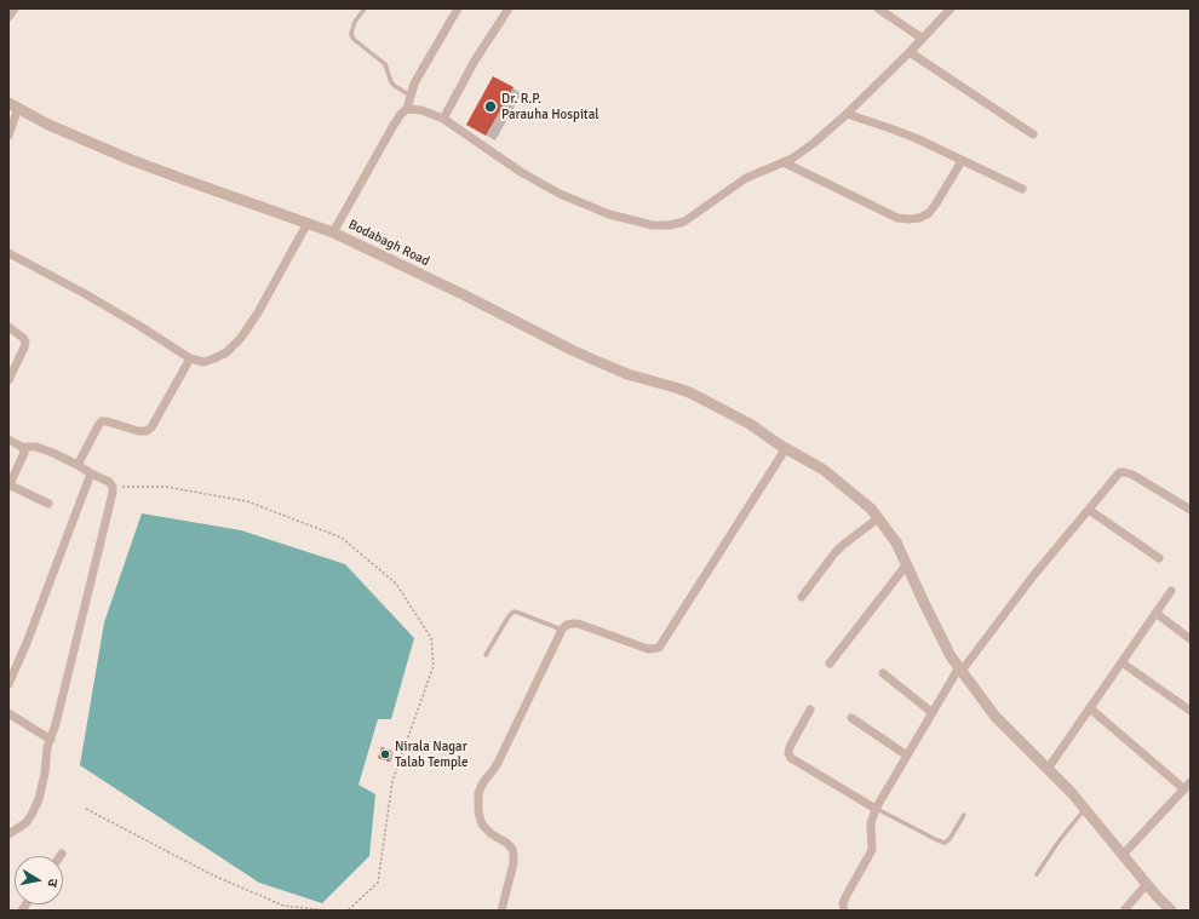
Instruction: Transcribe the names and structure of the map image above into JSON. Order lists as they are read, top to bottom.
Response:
{
  "streets": {
    "street": ["Bodabagh Road"]
  },
  "places": ["Dr. R.P. Parauha Hospital", "Nirala Nagar Talab Temple"],
  "north": "right"
}
